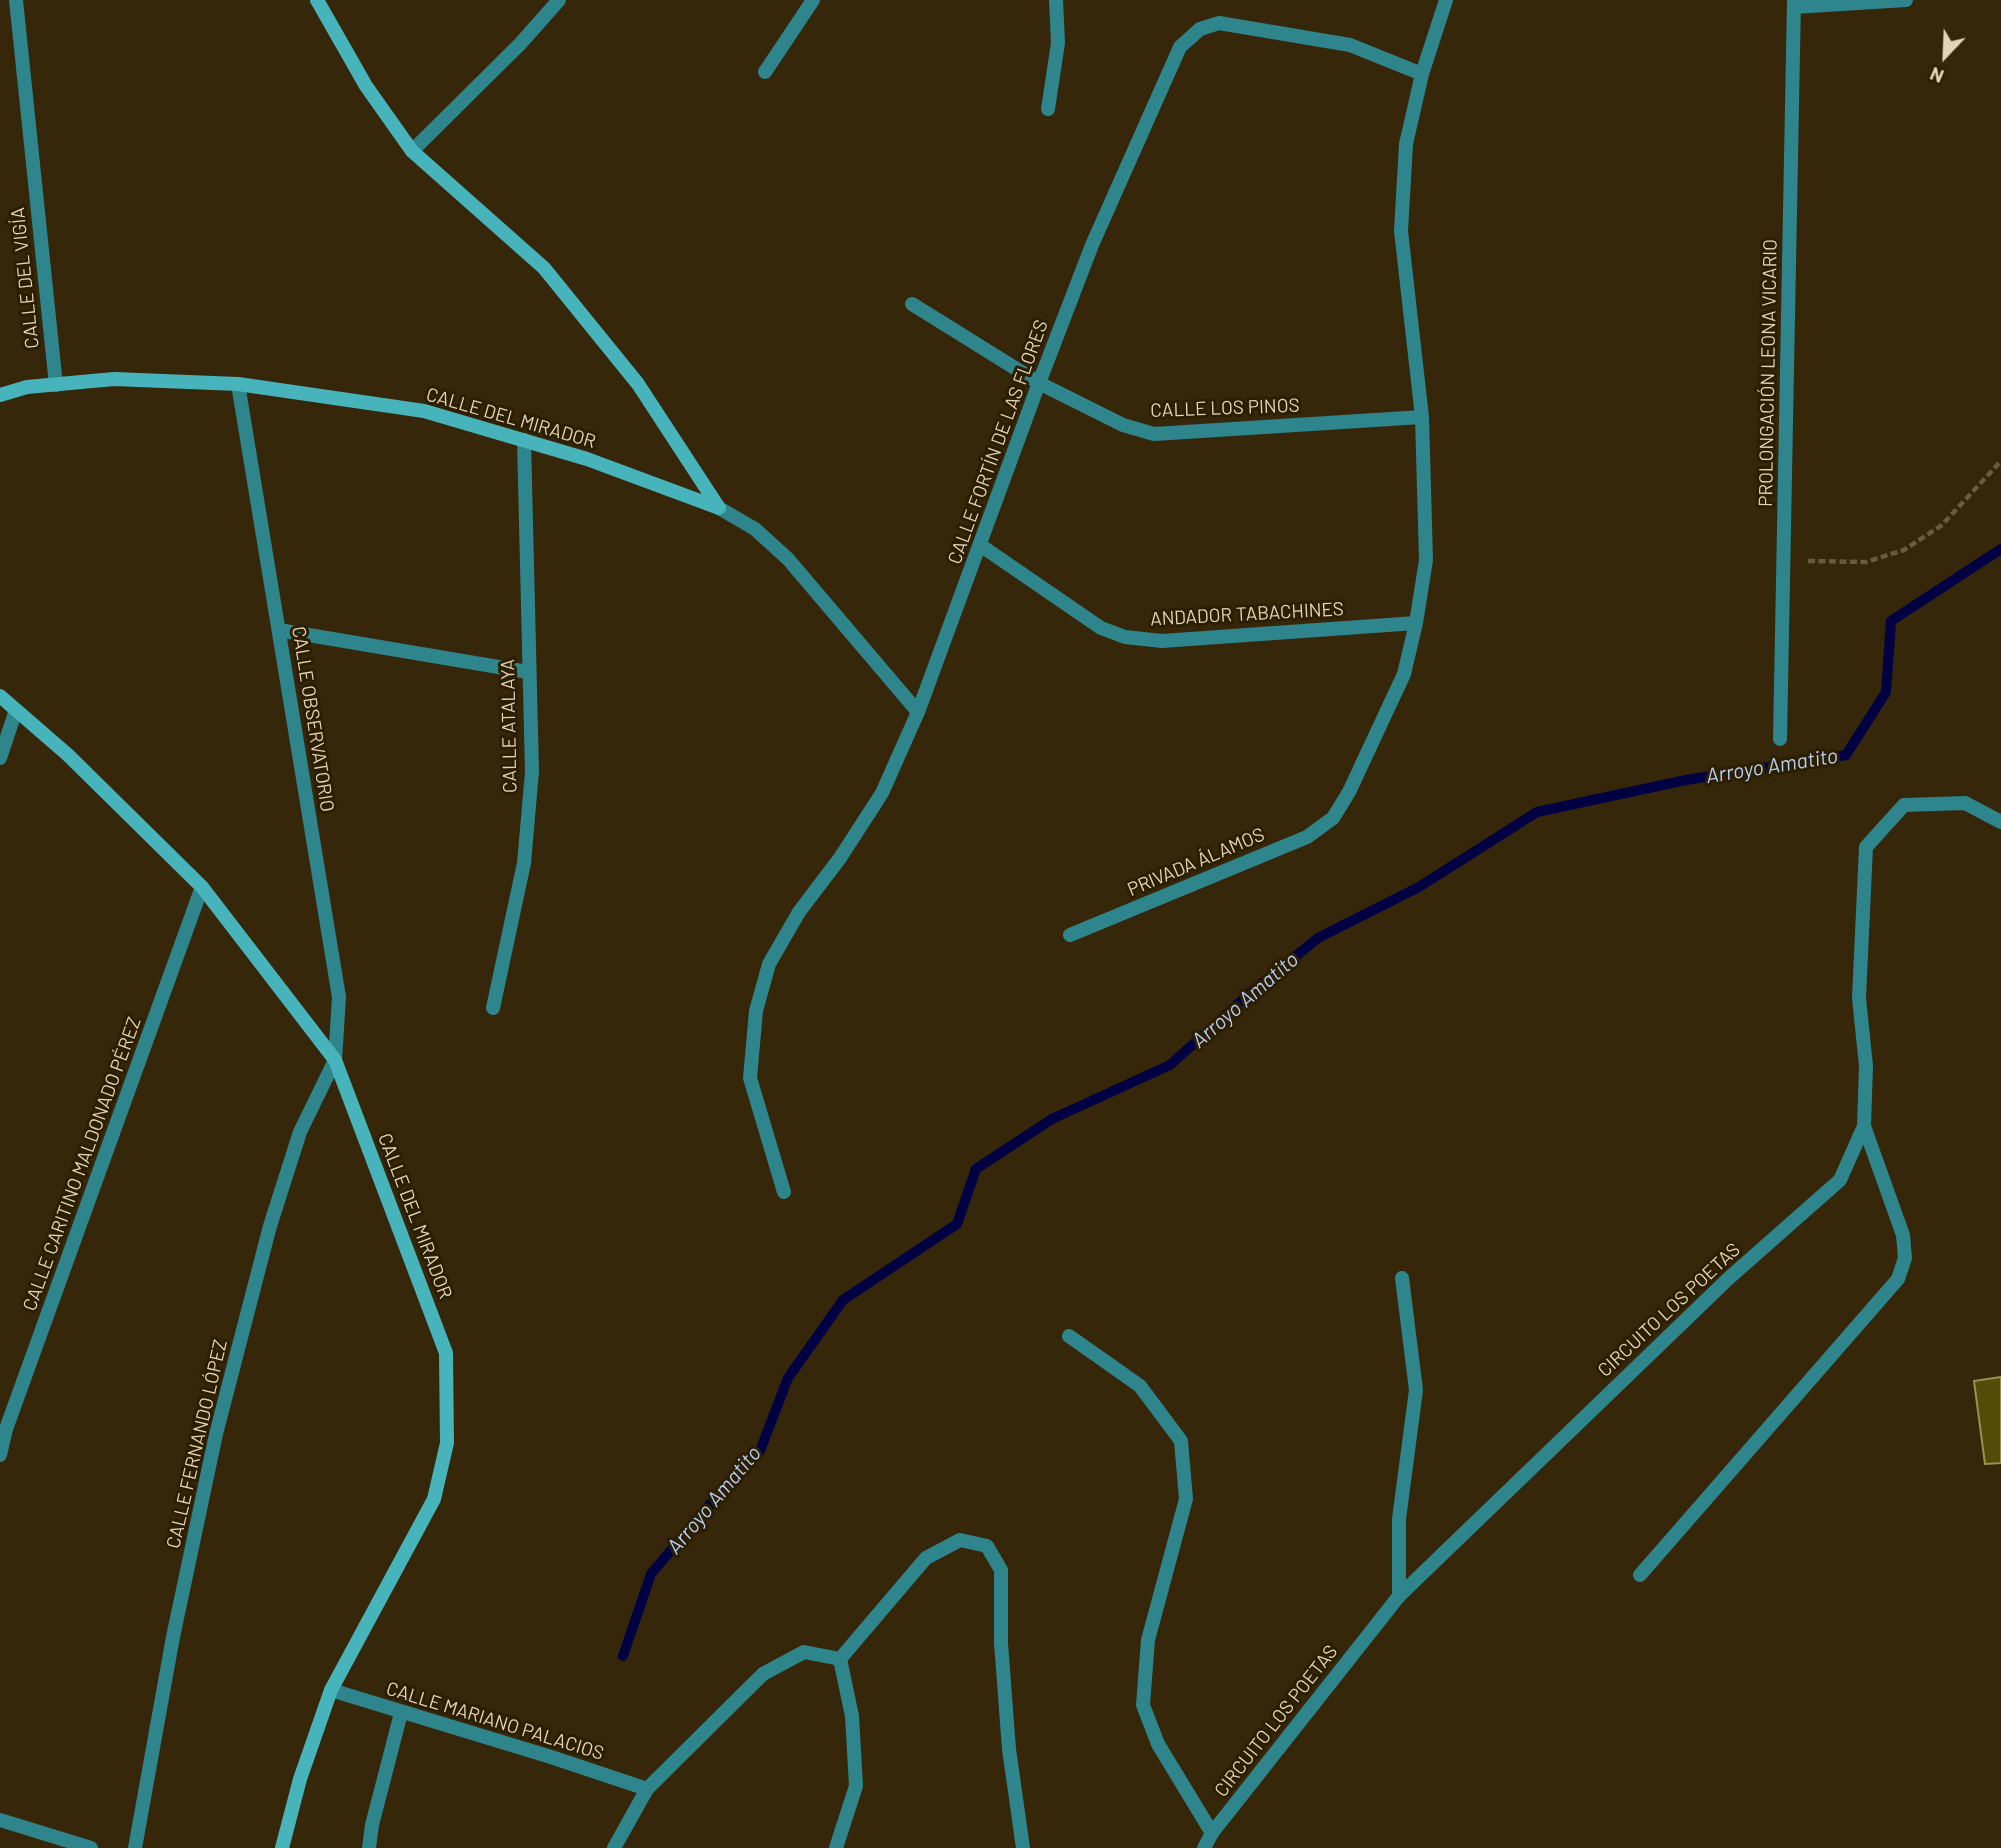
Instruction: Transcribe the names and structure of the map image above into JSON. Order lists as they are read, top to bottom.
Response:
{
  "streets": {
    "street": [
      "CALLE DEL VIGÍA",
      "PROLONGACIÓN LEONA VICARIO",
      "CALLE LOS PINOS",
      "CALLE DEL MIRADOR",
      "CALLE FORTÍN DE LAS FLORES",
      "ANDADOR TABACHINES",
      "CALLE OBSERVATORIO",
      "CALLE ATALAYA",
      "PRIVADA ÁLAMOS",
      "CALLE CARITINO MALDONADO PÉREZ",
      "CIRCUITO LOS POETAS",
      "CALLE FERNANDO LÓPEZ",
      "CALLE MARIANO PALACIOS"
    ]
  },
  "crossings": [
    ["CALLE DEL VIGÍA", "CALLE DEL MIRADOR"],
    ["CALLE LOS PINOS", "CALLE FORTÍN DE LAS FLORES"],
    ["CALLE DEL MIRADOR", "CALLE FORTÍN DE LAS FLORES"],
    ["CALLE DEL MIRADOR", "CALLE OBSERVATORIO"],
    ["CALLE DEL MIRADOR", "CALLE ATALAYA"],
    ["CALLE DEL MIRADOR", "CALLE CARITINO MALDONADO PÉREZ"],
    ["CALLE DEL MIRADOR", "CALLE FERNANDO LÓPEZ"],
    ["CALLE DEL MIRADOR", "CALLE MARIANO PALACIOS"],
    ["CALLE FORTÍN DE LAS FLORES", "ANDADOR TABACHINES"],
    ["ANDADOR TABACHINES", "PRIVADA ÁLAMOS"],
    ["CALLE OBSERVATORIO", "CALLE FERNANDO LÓPEZ"]
  ],
  "water": ["Arroyo Amatito"],
  "north": "bottom left"
}
